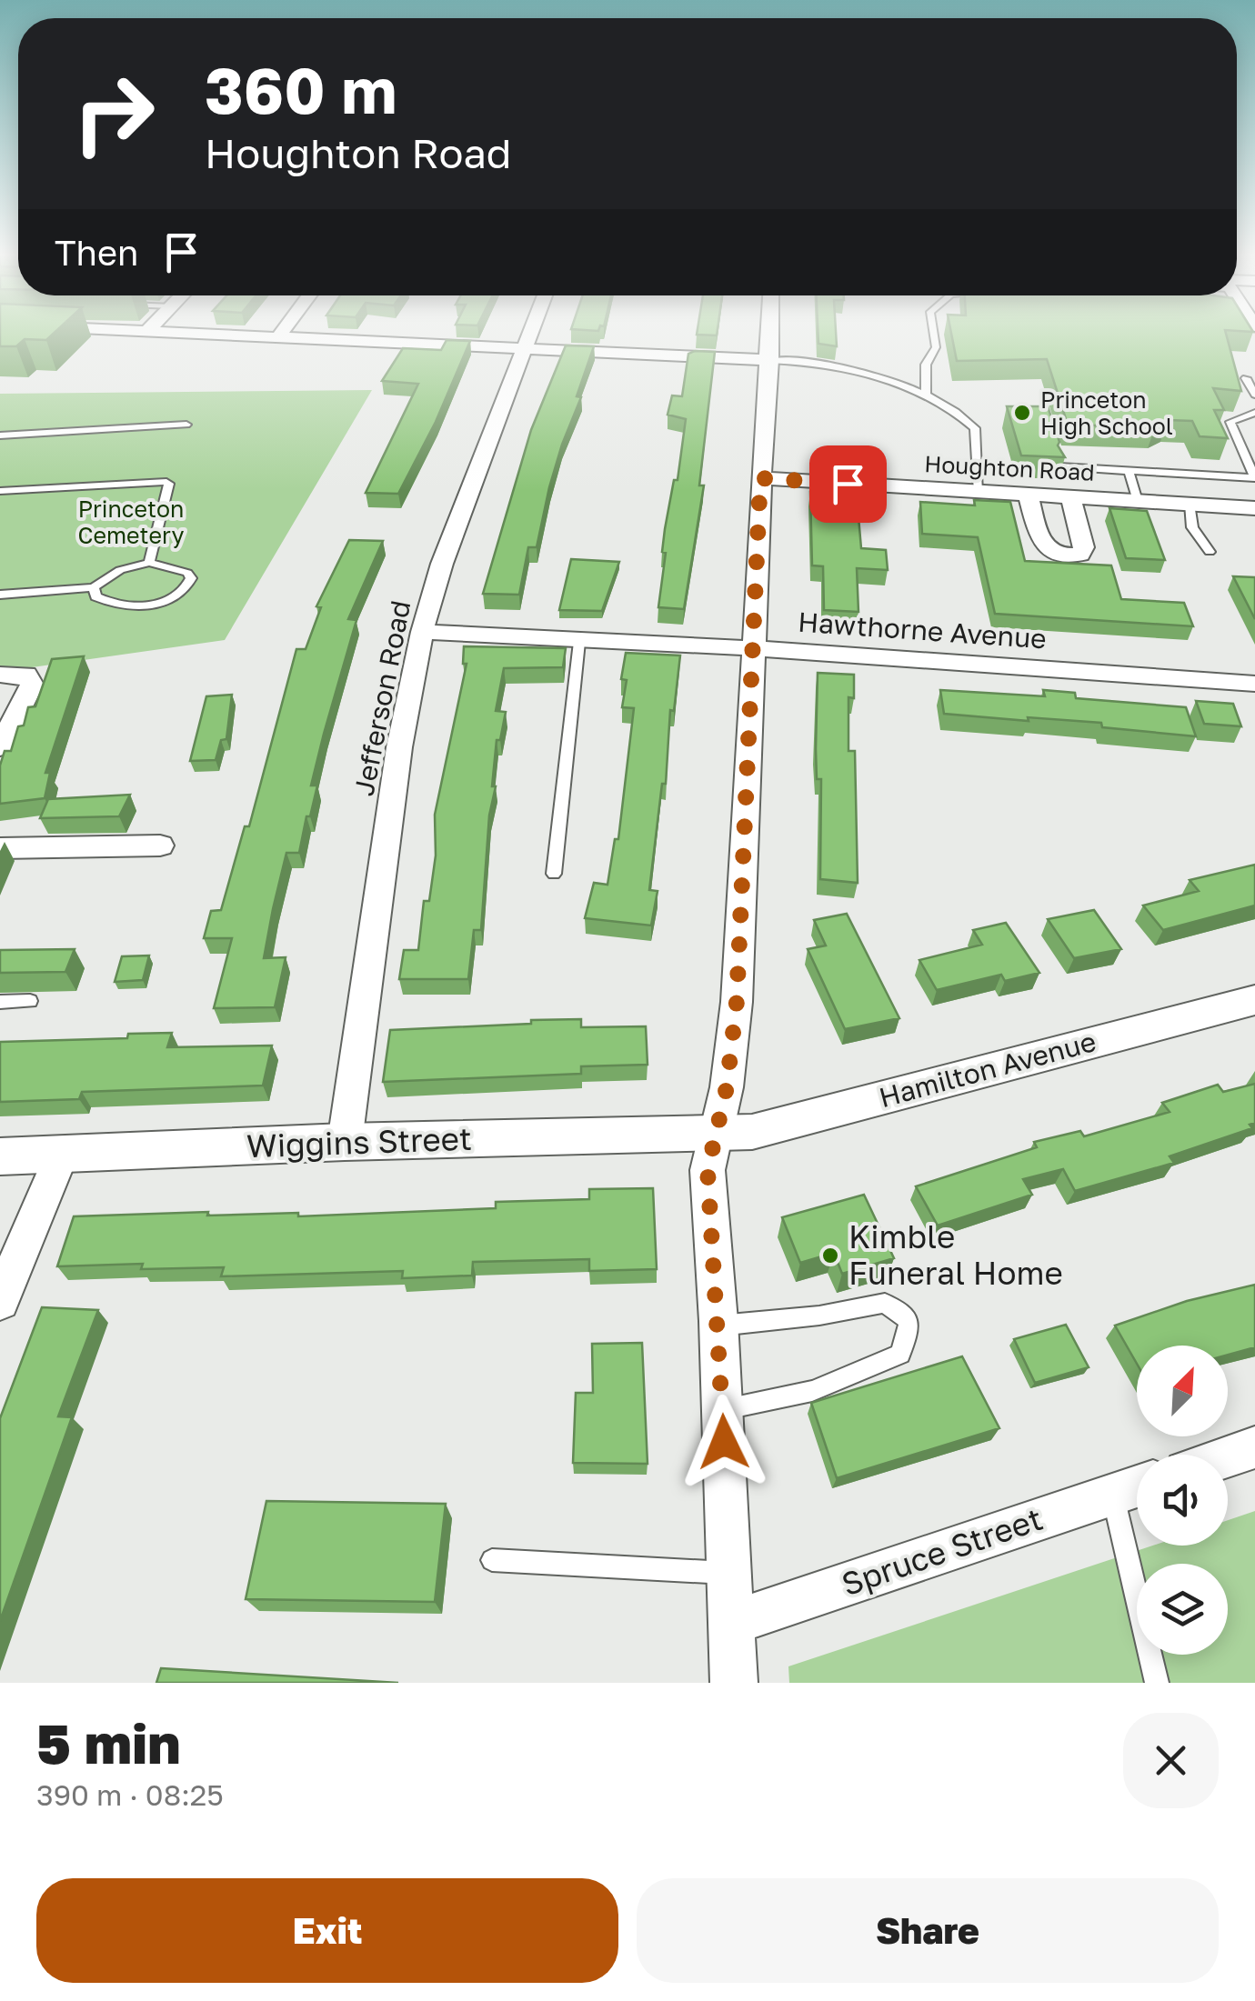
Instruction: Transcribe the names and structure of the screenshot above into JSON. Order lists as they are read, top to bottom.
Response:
{
  "streets": {
    "street": [
      "Houghton Road",
      "Hawthorne Avenue",
      "Jefferson Road",
      "Hamilton Avenue",
      "Wiggins Street",
      "Spruce Street"
    ]
  },
  "crossings": [
    ["Hawthorne Avenue", "Jefferson Road"],
    ["Jefferson Road", "Wiggins Street"],
    ["Hamilton Avenue", "Wiggins Street"]
  ],
  "parks": ["Princeton Cemetery"],
  "places": ["Princeton High School", "Kimble Funeral Home"],
  "north": "top right",
  "page": {
    "turn": ["360 m", "Houghton Road"],
    "then": "Then",
    "heading": ["5 min", "390 m · 08:25"],
    "buttons": ["Exit", "Share"]
  }
}
